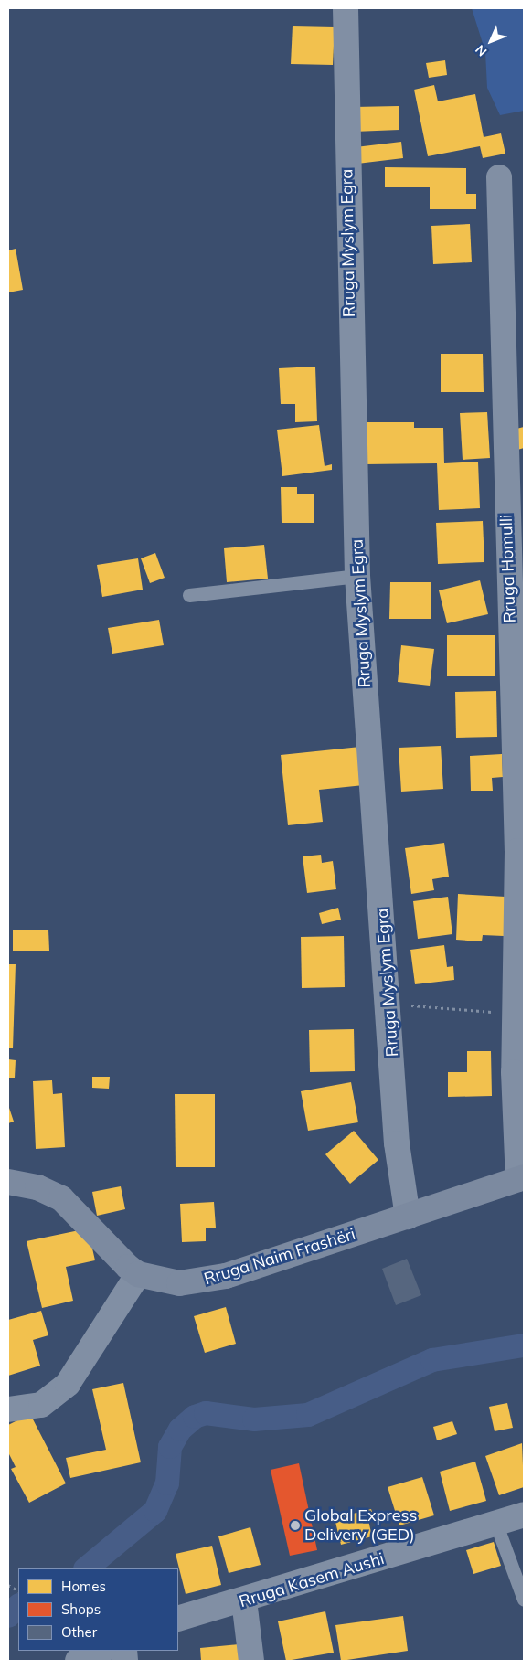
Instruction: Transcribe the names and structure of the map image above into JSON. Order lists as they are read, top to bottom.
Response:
{
  "streets": {
    "street": [
      "Rruga Myslym Egra",
      "Rruga Homulli",
      "Rruga Naim Frashëri",
      "Rruga Kasem Aushi"
    ]
  },
  "crossings": [
    ["Rruga Myslym Egra", "Rruga Naim Frashëri"],
    ["Rruga Homulli", "Rruga Naim Frashëri"]
  ],
  "places": ["Global Express Delivery (GED)"],
  "legend": ["Homes", "Shops", "Other"],
  "north": "bottom left"
}
